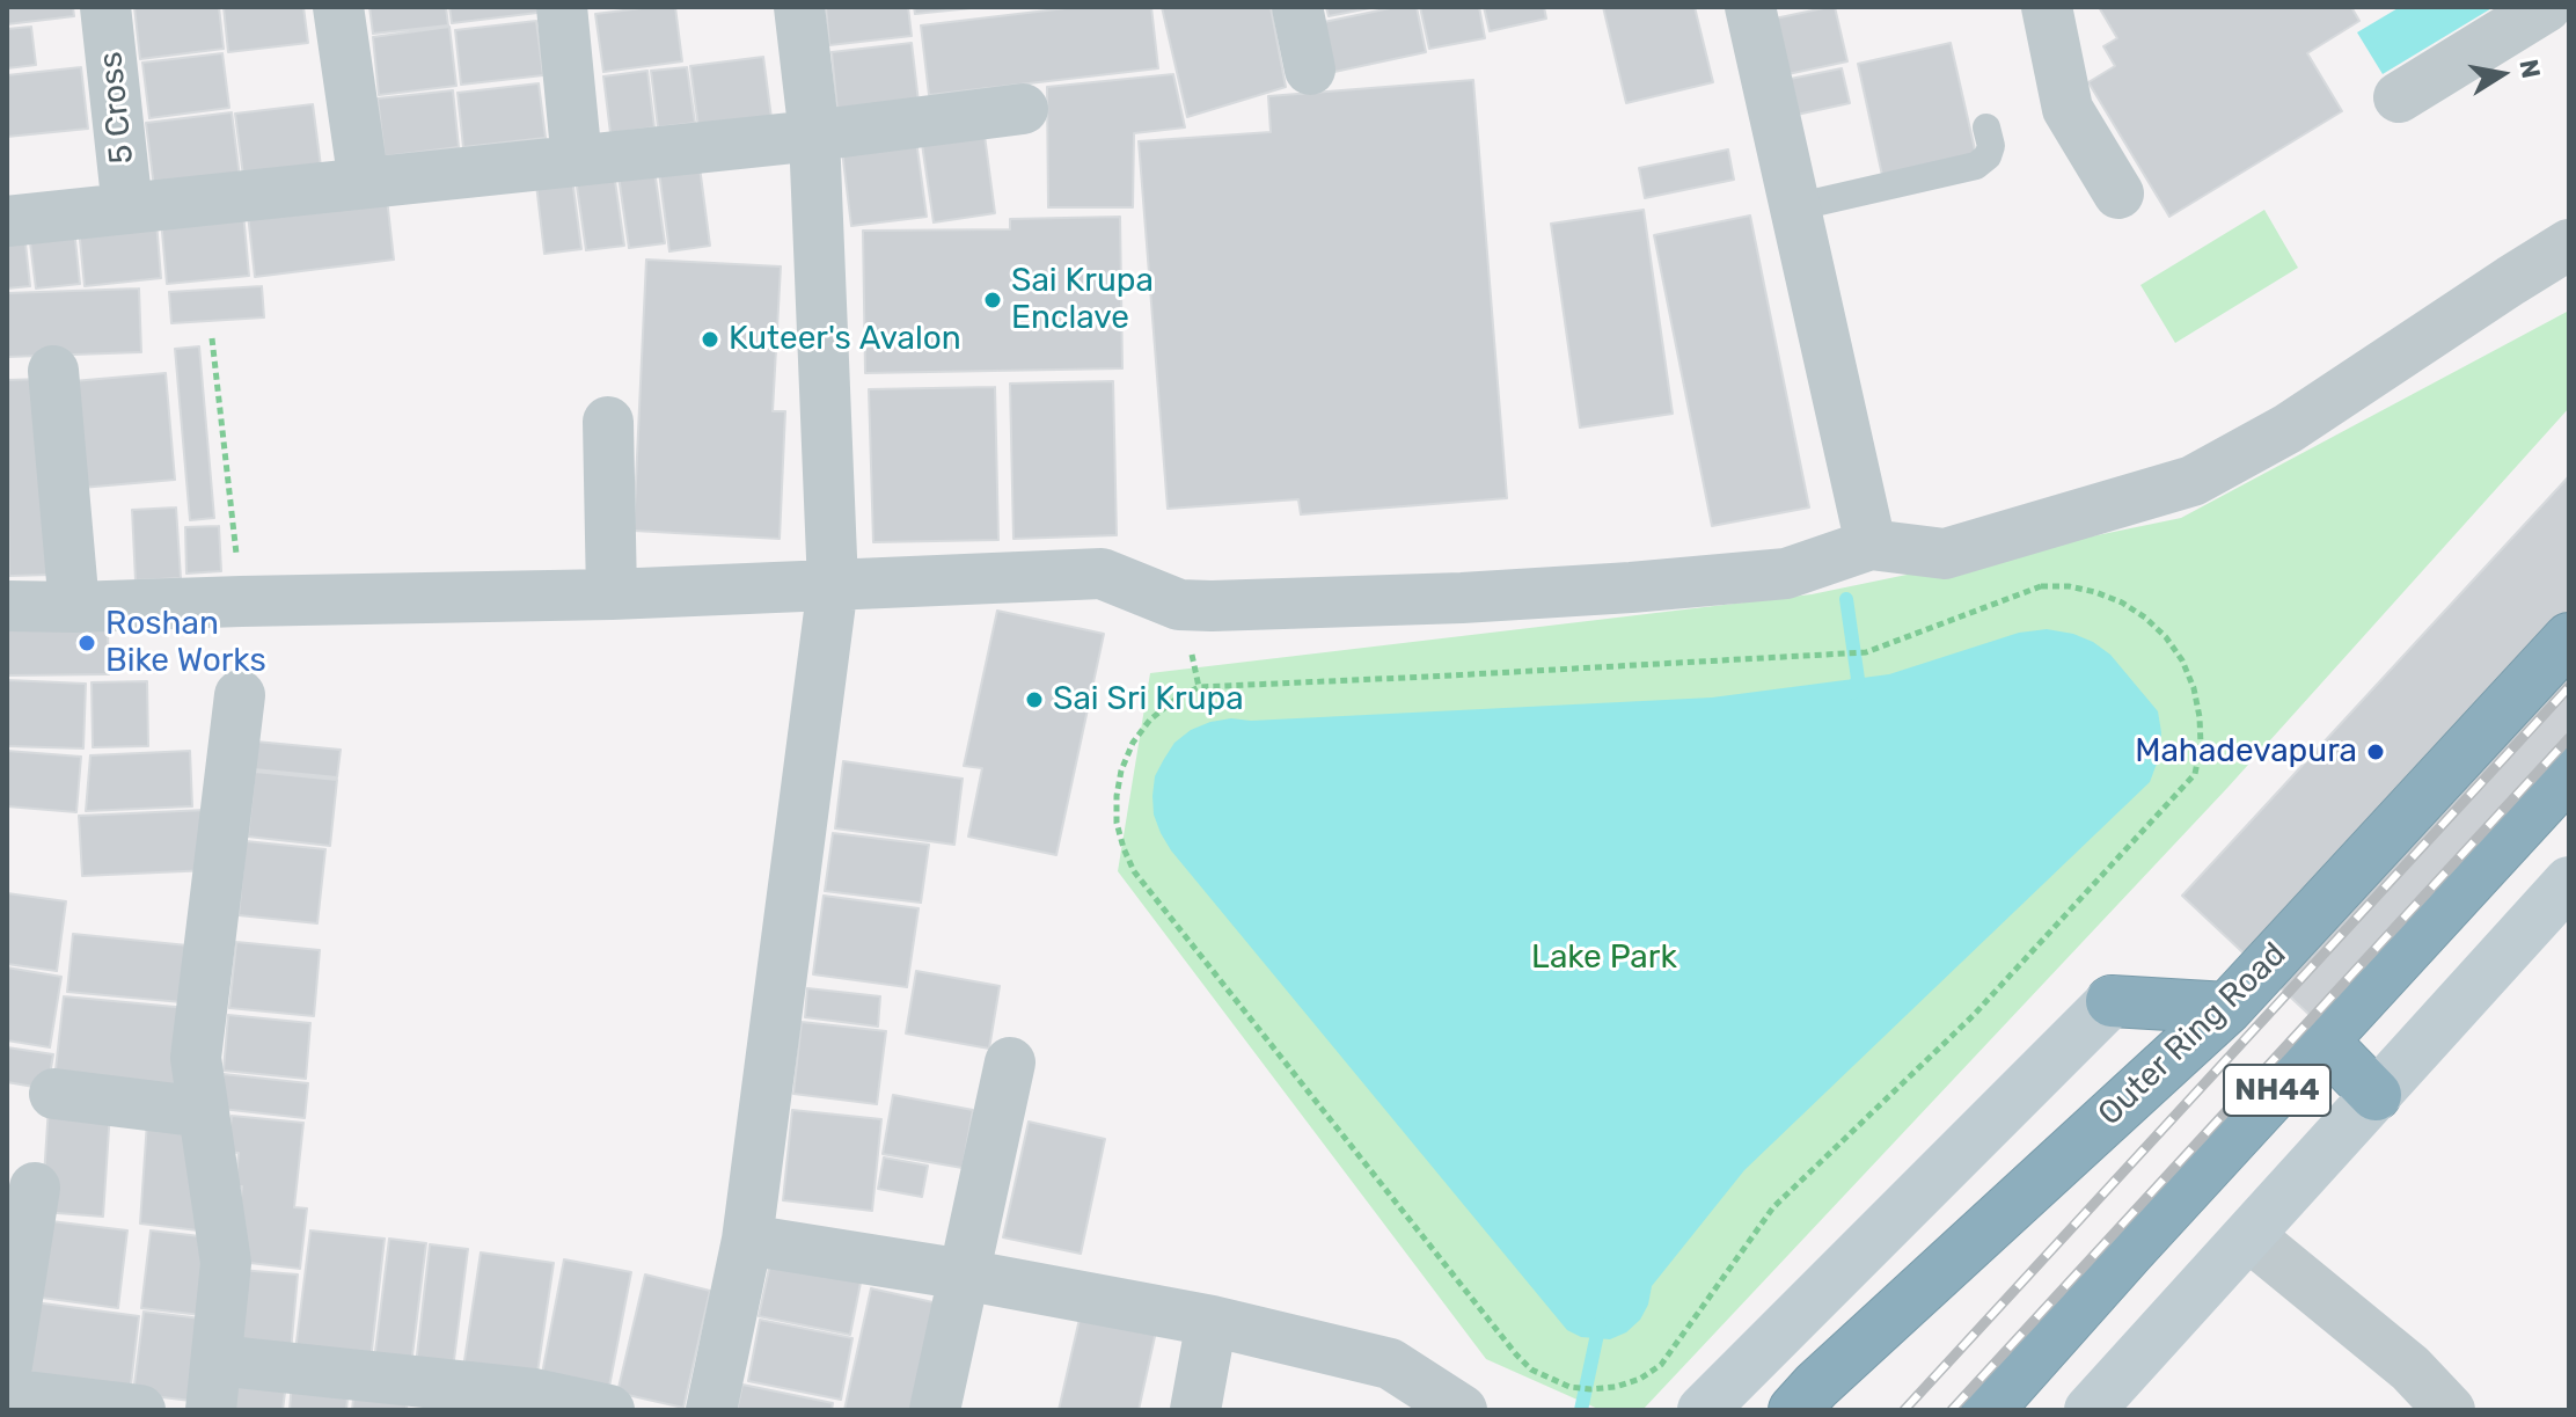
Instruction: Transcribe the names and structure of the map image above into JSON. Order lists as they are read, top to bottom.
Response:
{
  "streets": {
    "highway": ["Outer Ring Road", "NH44"],
    "street": ["5 Cross"]
  },
  "parks": ["Lake Park"],
  "places": [
    "Sai Krupa Enclave",
    "Kuteer's Avalon",
    "Roshan Bike Works",
    "Sai Sri Krupa",
    "Mahadevapura"
  ],
  "north": "right"
}
